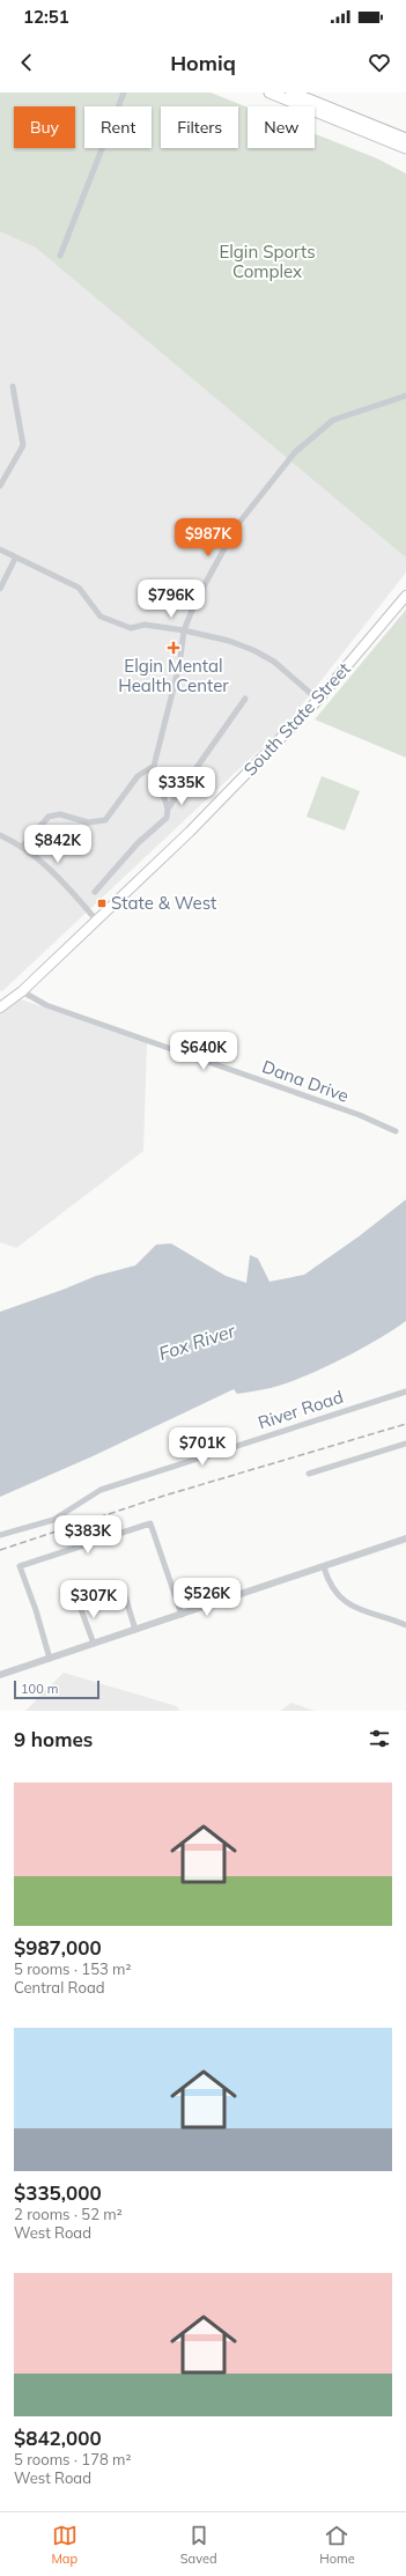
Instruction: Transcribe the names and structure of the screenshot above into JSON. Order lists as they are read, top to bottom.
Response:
{
  "streets": {
    "main road": ["South State Street"],
    "street": ["Dana Drive", "River Road"]
  },
  "crossings": [
    ["South State Street", "Dana Drive"]
  ],
  "water": ["Fox River"],
  "parks": ["Elgin Sports Complex"],
  "places": {
    "health": ["Elgin Mental Health Center"],
    "transit": ["State & West"]
  },
  "scale_bar": "100 m",
  "page": {
    "status": "12:51",
    "header": "Homiq",
    "chip": [
      "Buy",
      "Rent",
      "Filters",
      "New"
    ],
    "price": [
      "$987K",
      "$796K",
      "$335K",
      "$842K",
      "$640K",
      "$701K",
      "$383K",
      "$526K",
      "$307K"
    ],
    "scale": "100 m",
    "heading": "9 homes",
    "list": [
      {
        "name": "$987,000",
        "note": "5 rooms · 153 m² · Central Road"
      },
      {
        "name": "$335,000",
        "note": "2 rooms · 52 m² · West Road"
      },
      {
        "name": "$842,000",
        "note": "5 rooms · 178 m² · West Road"
      }
    ],
    "tabs": ["Map", "Saved", "Home"]
  }
}
